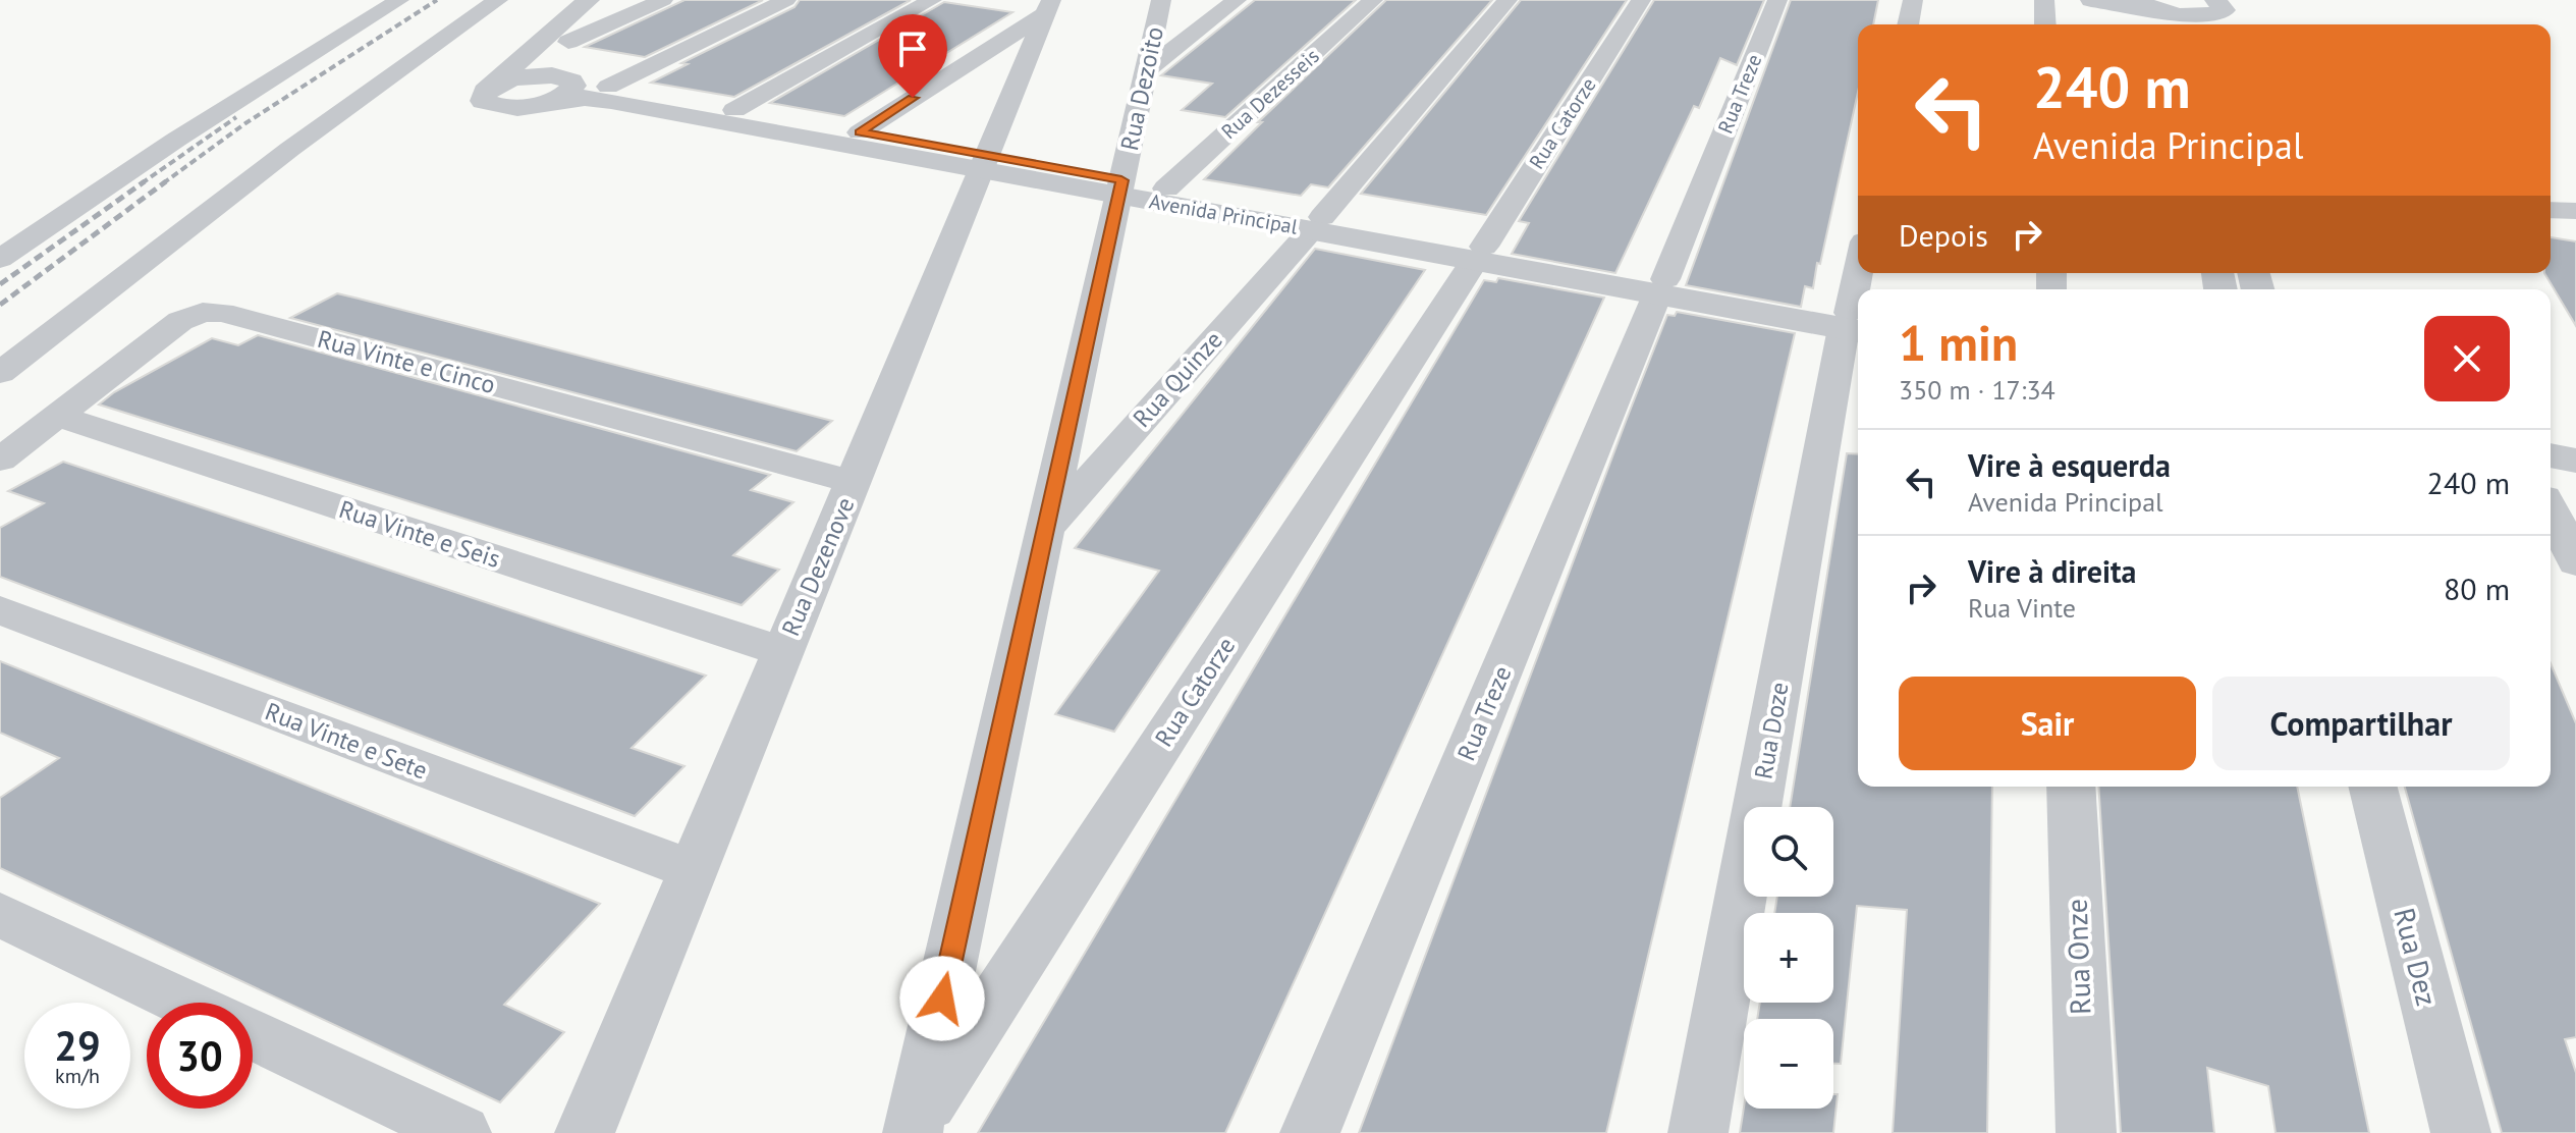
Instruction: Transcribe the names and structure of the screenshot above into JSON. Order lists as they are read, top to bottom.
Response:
{
  "streets": {
    "street": [
      "Rua Dezoito",
      "Rua Dezesseis",
      "Rua Treze",
      "Rua Catorze",
      "Avenida Principal",
      "Rua Vinte e Cinco",
      "Rua Quinze",
      "Rua Vinte e Seis",
      "Rua Dezenove",
      "Rua Doze",
      "Rua Vinte e Sete",
      "Rua Onze",
      "Rua Dez"
    ]
  },
  "crossings": [
    ["Rua Dezoito", "Rua Catorze"],
    ["Rua Dezoito", "Avenida Principal"],
    ["Rua Dezoito", "Rua Quinze"],
    ["Rua Dezesseis", "Avenida Principal"],
    ["Rua Treze", "Avenida Principal"],
    ["Rua Catorze", "Avenida Principal"],
    ["Avenida Principal", "Rua Quinze"],
    ["Avenida Principal", "Rua Dezenove"],
    ["Avenida Principal", "Rua Doze"],
    ["Rua Vinte e Cinco", "Rua Vinte e Seis"],
    ["Rua Vinte e Cinco", "Rua Dezenove"],
    ["Rua Vinte e Seis", "Rua Dezenove"],
    ["Rua Dezenove", "Rua Vinte e Sete"]
  ],
  "page": {
    "turn": ["240 m", "Avenida Principal"],
    "then": "Depois",
    "heading": ["1 min", "350 m · 17:34"],
    "list": [
      {
        "name": "Vire à esquerda",
        "note": "Avenida Principal",
        "value": "240 m"
      },
      {
        "name": "Vire à direita",
        "note": "Rua Vinte",
        "value": "80 m"
      }
    ],
    "buttons": ["Sair", "Compartilhar"],
    "map_buttons": ["+", "−"],
    "speed": "29 km/h",
    "limit": "30"
  }
}
